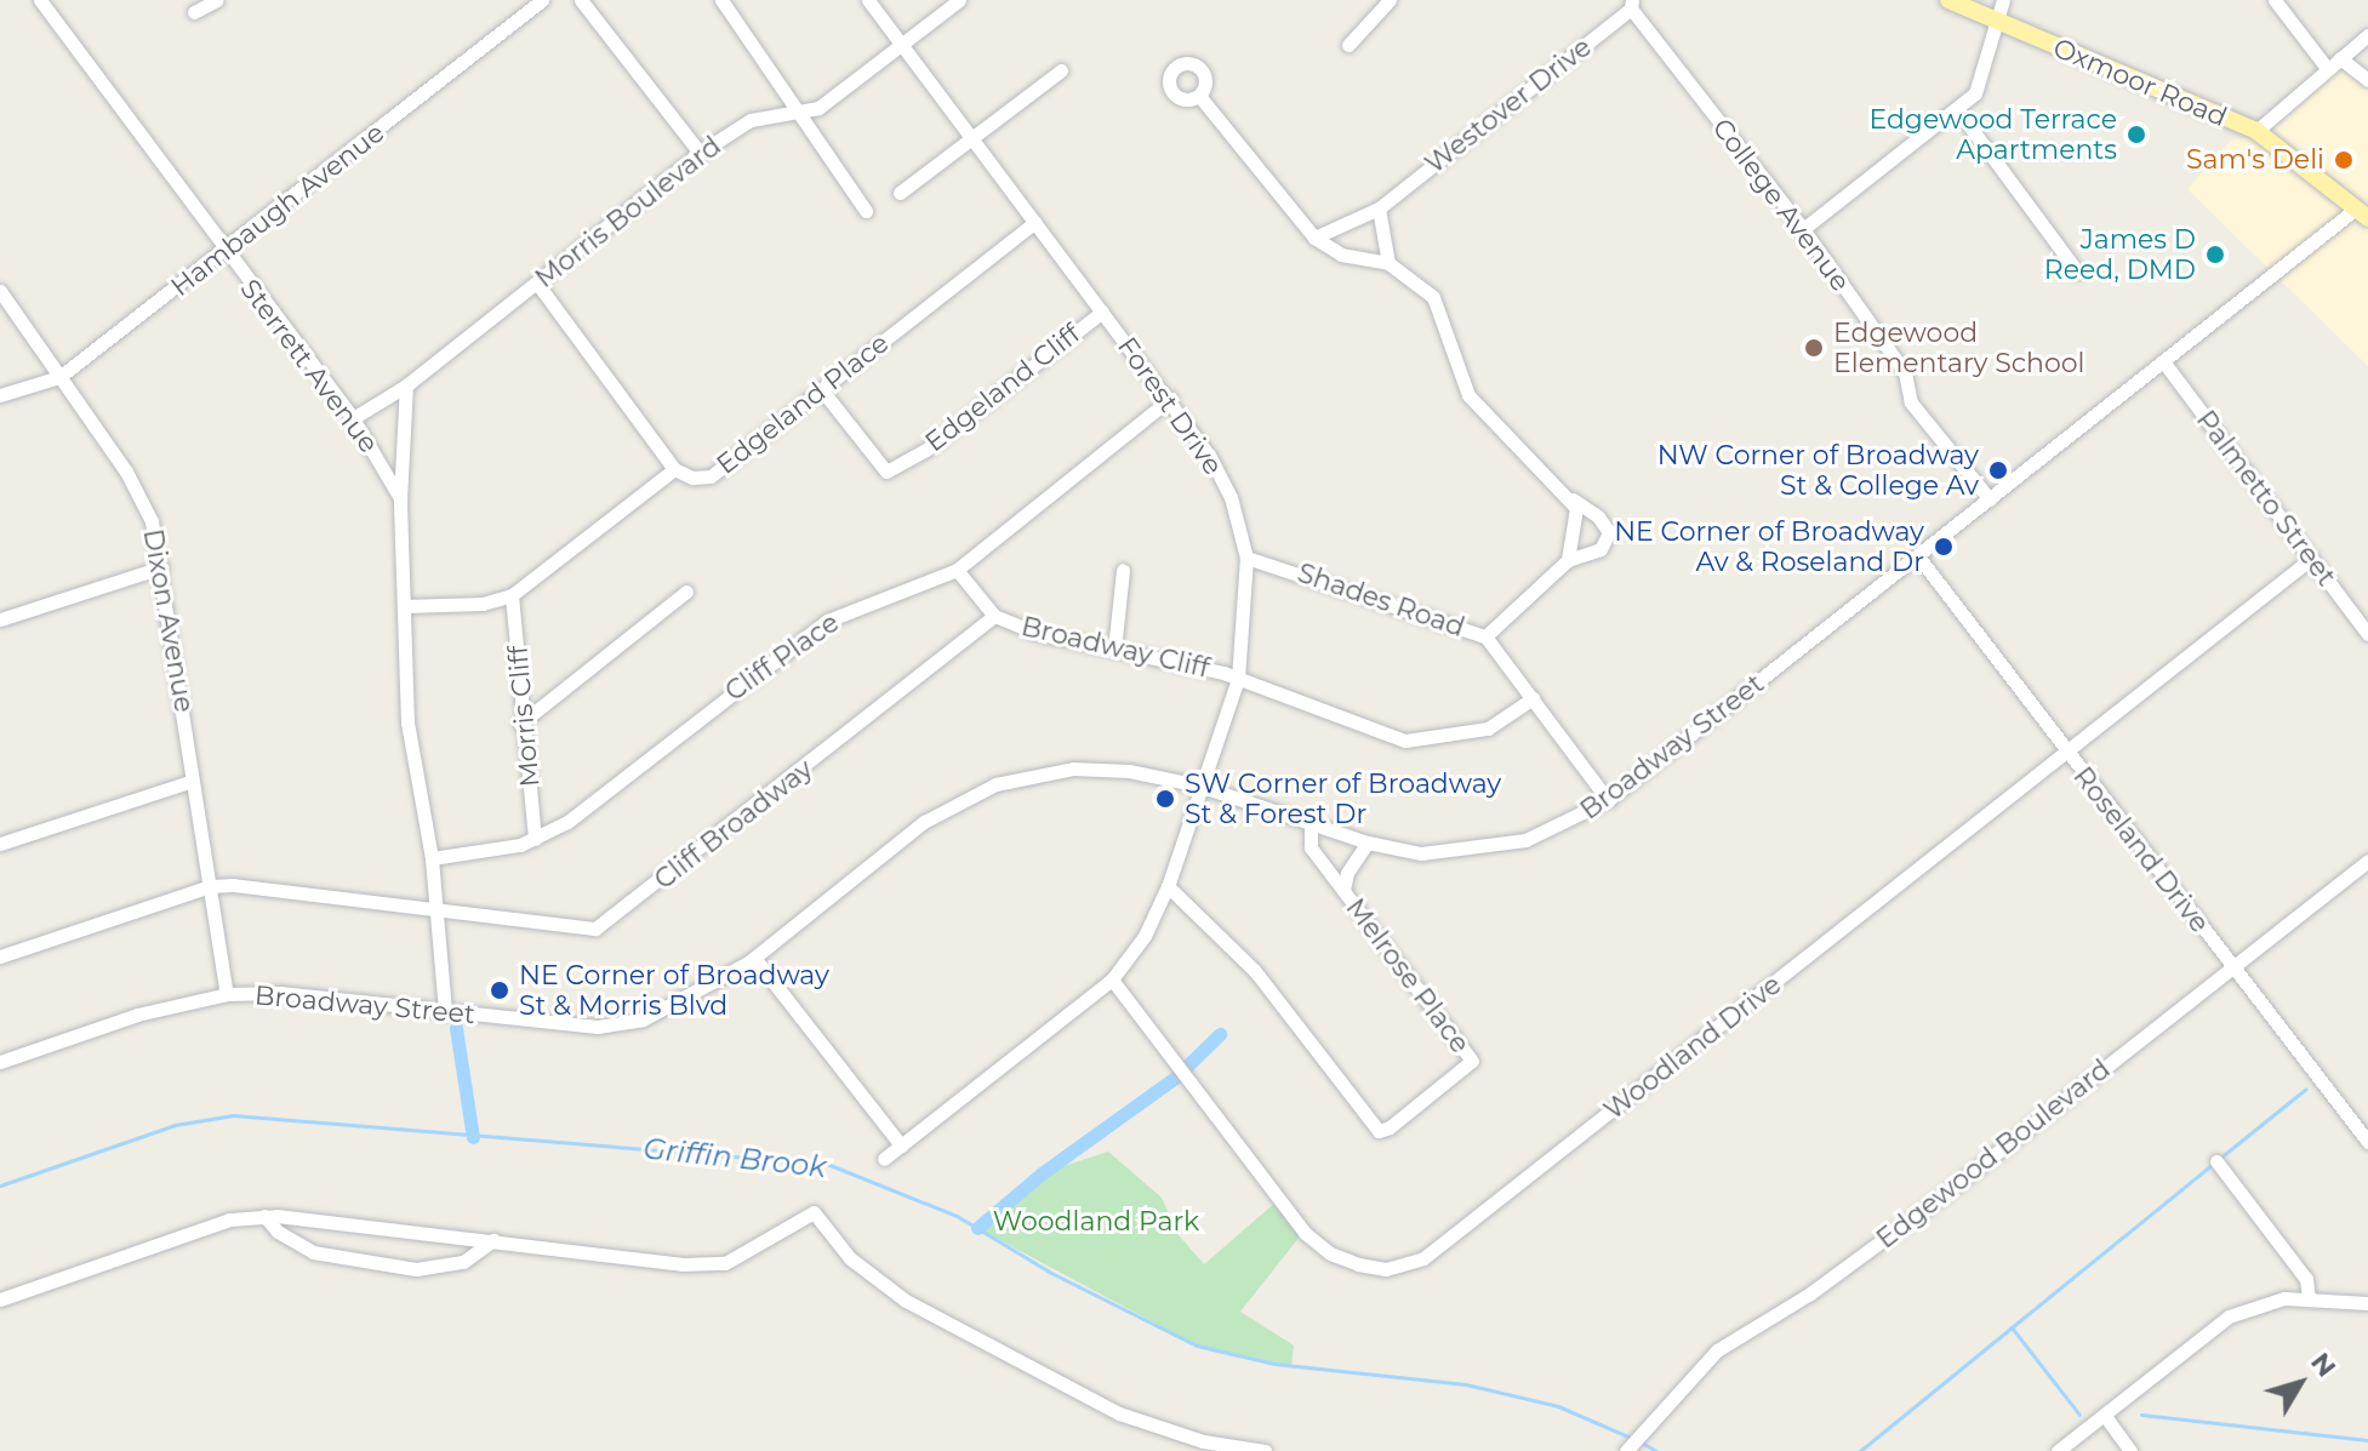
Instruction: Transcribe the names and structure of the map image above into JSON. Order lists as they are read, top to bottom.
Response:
{
  "streets": {
    "main road": ["Oxmoor Road"],
    "street": [
      "Westover Drive",
      "College Avenue",
      "Hambaugh Avenue",
      "Morris Boulevard",
      "Sterrett Avenue",
      "Edgeland Cliff",
      "Edgeland Place",
      "Forest Drive",
      "Palmetto Street",
      "Shades Road",
      "Dixon Avenue",
      "Broadway Cliff",
      "Cliff Place",
      "Morris Cliff",
      "Broadway Street",
      "Cliff Broadway",
      "Roseland Drive",
      "Melrose Place",
      "Woodland Drive",
      "Edgewood Boulevard"
    ]
  },
  "crossings": [
    ["Oxmoor Road", "Broadway Street"],
    ["Westover Drive", "College Avenue"],
    ["College Avenue", "Broadway Street"],
    ["Hambaugh Avenue", "Sterrett Avenue"],
    ["Hambaugh Avenue", "Dixon Avenue"],
    ["Morris Boulevard", "Sterrett Avenue"],
    ["Morris Boulevard", "Forest Drive"],
    ["Edgeland Cliff", "Edgeland Place"],
    ["Edgeland Cliff", "Forest Drive"],
    ["Edgeland Place", "Forest Drive"],
    ["Edgeland Place", "Morris Cliff"],
    ["Forest Drive", "Shades Road"],
    ["Forest Drive", "Broadway Cliff"],
    ["Forest Drive", "Cliff Place"],
    ["Forest Drive", "Broadway Street"],
    ["Forest Drive", "Melrose Place"],
    ["Forest Drive", "Woodland Drive"],
    ["Palmetto Street", "Broadway Street"],
    ["Palmetto Street", "Woodland Drive"],
    ["Shades Road", "Broadway Cliff"],
    ["Shades Road", "Broadway Street"],
    ["Dixon Avenue", "Broadway Street"],
    ["Dixon Avenue", "Cliff Broadway"],
    ["Broadway Cliff", "Cliff Broadway"],
    ["Cliff Place", "Morris Cliff"],
    ["Broadway Street", "Roseland Drive"],
    ["Broadway Street", "Melrose Place"],
    ["Roseland Drive", "Woodland Drive"],
    ["Roseland Drive", "Edgewood Boulevard"]
  ],
  "water": ["Griffin Brook"],
  "parks": ["Woodland Park"],
  "places": [
    "Edgewood Terrace Apartments",
    "Sam's Deli",
    "James D Reed, DMD",
    "Edgewood Elementary School",
    "NW Corner of Broadway St & College Av",
    "NE Corner of Broadway Av & Roseland Dr",
    "SW Corner of Broadway St & Forest Dr",
    "NE Corner of Broadway St & Morris Blvd"
  ],
  "north": "top right"
}
